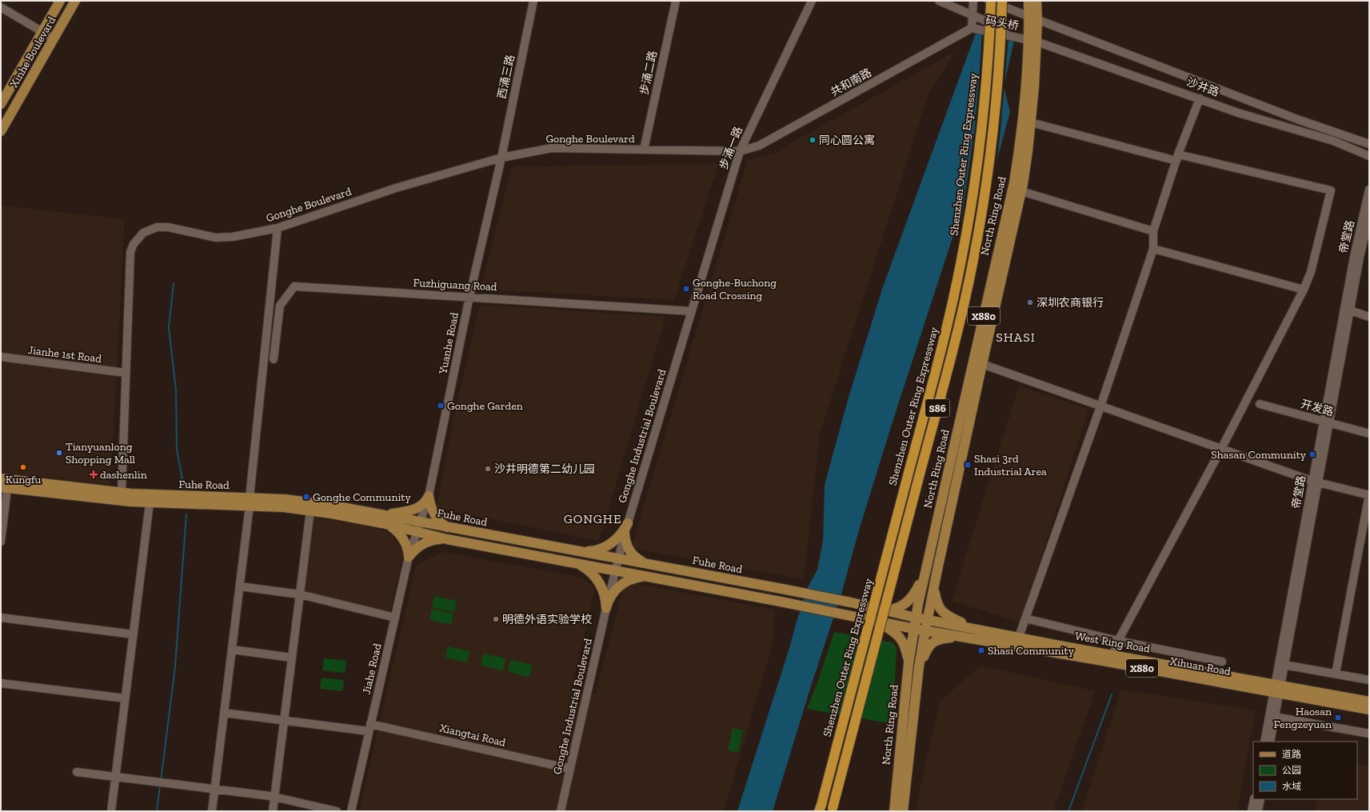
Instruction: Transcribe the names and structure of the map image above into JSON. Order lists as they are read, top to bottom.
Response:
{
  "streets": {
    "highway": ["Shenzhen Outer Ring Expressway", "S86"],
    "main road": [
      "Xinhe Boulevard",
      "North Ring Road",
      "X880",
      "Fuhe Road",
      "West Ring Road",
      "Xihuan Road"
    ],
    "street": [
      "码头桥",
      "步涌二路",
      "西涌三路",
      "共和南路",
      "沙井路",
      "Gonghe Boulevard",
      "步涌一路",
      "帝堂路",
      "Fuzhiguang Road",
      "Yuanhe Road",
      "Jianhe 1st Road",
      "开发路",
      "Gonghe Industrial Boulevard",
      "Jiahe Road",
      "Xiangtai Road"
    ]
  },
  "crossings": [
    ["码头桥", "共和南路"],
    ["码头桥", "沙井路"],
    ["码头桥", "North Ring Road"],
    ["步涌二路", "Gonghe Boulevard"],
    ["西涌三路", "Gonghe Boulevard"],
    ["西涌三路", "Yuanhe Road"],
    ["共和南路", "Gonghe Boulevard"],
    ["共和南路", "步涌一路"],
    ["沙井路", "North Ring Road"],
    ["Gonghe Boulevard", "步涌一路"],
    ["Gonghe Boulevard", "Yuanhe Road"],
    ["Gonghe Boulevard", "Jianhe 1st Road"],
    ["Gonghe Boulevard", "Fuhe Road"],
    ["步涌一路", "Fuzhiguang Road"],
    ["步涌一路", "Gonghe Industrial Boulevard"],
    ["North Ring Road", "Fuhe Road"],
    ["North Ring Road", "West Ring Road"],
    ["North Ring Road", "Xihuan Road"],
    ["帝堂路", "开发路"],
    ["帝堂路", "West Ring Road"],
    ["帝堂路", "Xihuan Road"],
    ["Fuzhiguang Road", "Yuanhe Road"],
    ["Fuzhiguang Road", "Gonghe Industrial Boulevard"],
    ["Yuanhe Road", "Fuhe Road"],
    ["Yuanhe Road", "Jiahe Road"],
    ["Gonghe Industrial Boulevard", "Fuhe Road"],
    ["Gonghe Industrial Boulevard", "Xiangtai Road"],
    ["Fuhe Road", "West Ring Road"],
    ["Fuhe Road", "Xihuan Road"],
    ["Fuhe Road", "Jiahe Road"],
    ["West Ring Road", "Xihuan Road"],
    ["Jiahe Road", "Xiangtai Road"]
  ],
  "districts": ["SHASI", "GONGHE"],
  "places": {
    "other": [
      "同心圆公寓",
      "深圳农商银行",
      "Tianyuanlong Shopping Mall",
      "Kungfu",
      "沙井明德第二幼儿园",
      "明德外语实验学校"
    ],
    "transit": [
      "Gonghe-Buchong Road Crossing",
      "Gonghe Garden",
      "Shasan Community",
      "Shasi 3rd Industrial Area",
      "Gonghe Community",
      "Shasi Community",
      "Haosan Fengzeyuan"
    ],
    "health": ["dashenlin"]
  },
  "legend": ["道路", "公园", "水域"]
}
